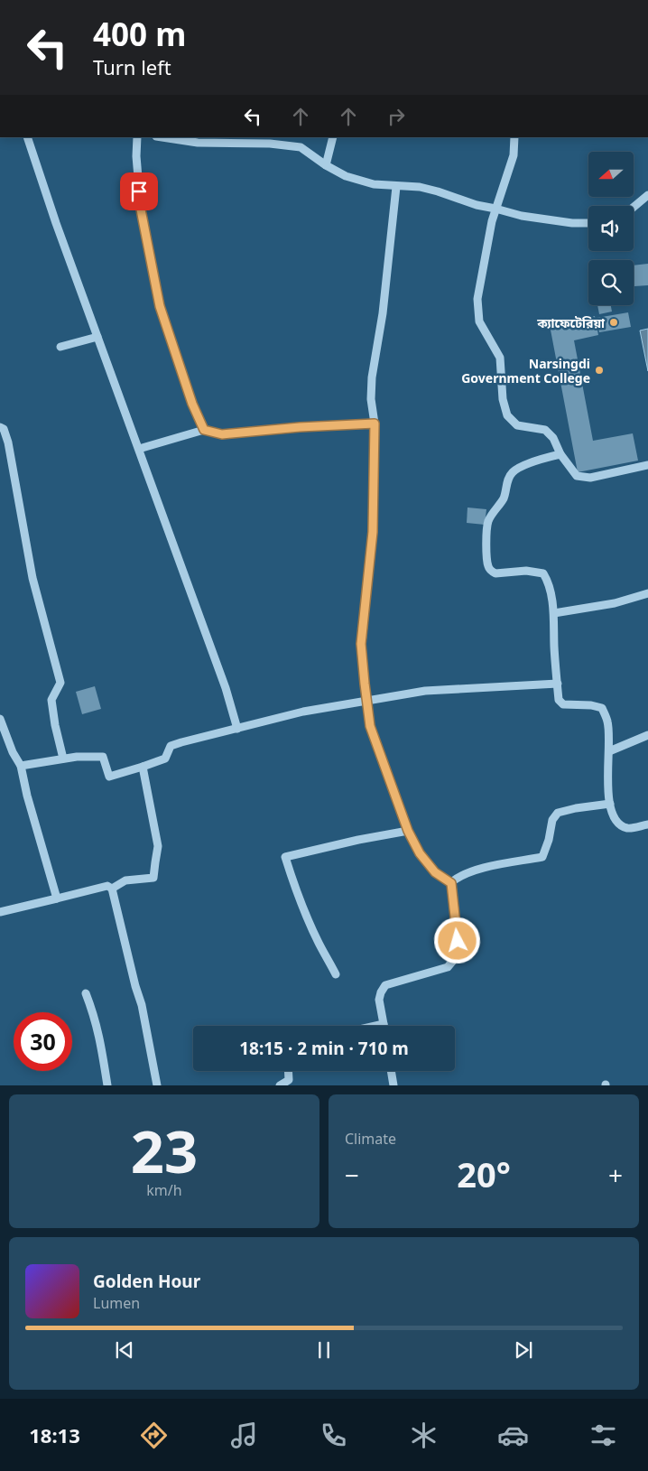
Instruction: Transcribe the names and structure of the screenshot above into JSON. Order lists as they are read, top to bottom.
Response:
{
  "places": ["ক্যাফেটেরিয়া", "Narsingdi Government College"],
  "north": "left",
  "page": {
    "turn": ["400 m", "Turn left"],
    "limit": "30",
    "trip": "18:15 · 2 min · 710 m",
    "tile": [
      ["23", "km/h"],
      "Climate"
    ],
    "heat": ["−", "20°", "+"],
    "song": ["Golden Hour", "Lumen"],
    "tabs": "18:13"
  }
}
